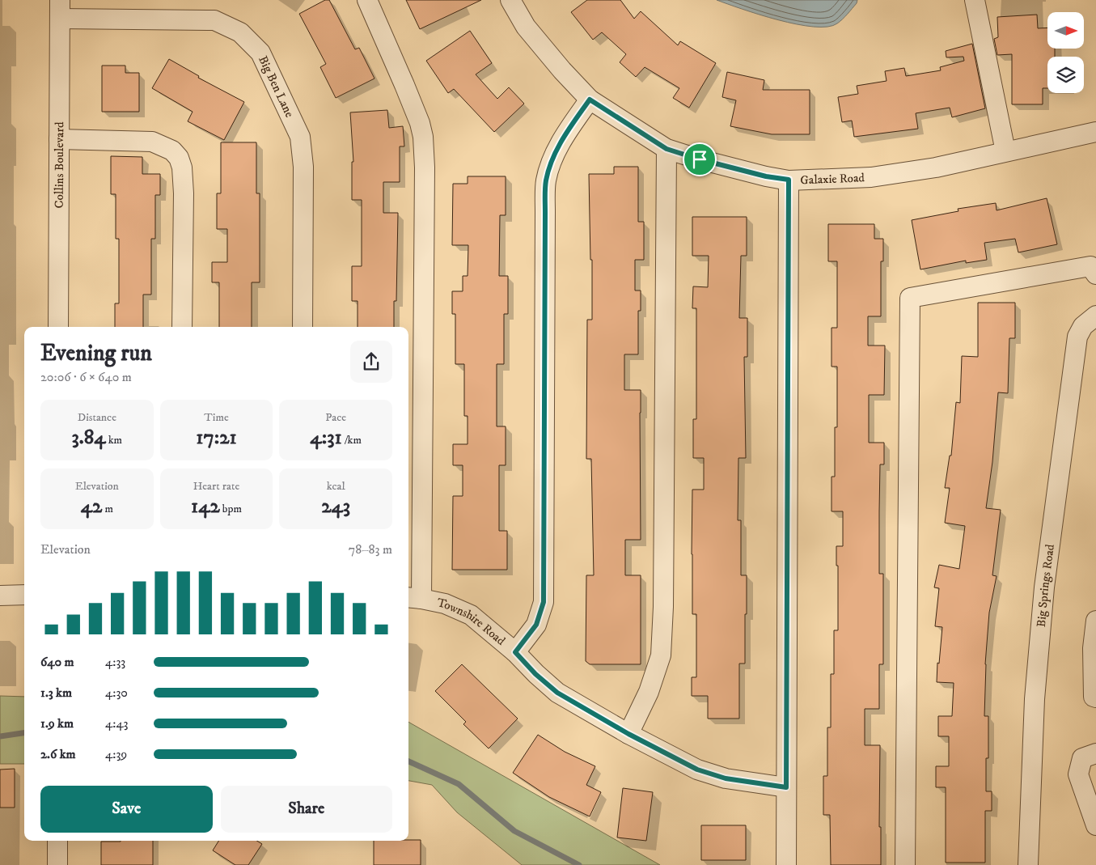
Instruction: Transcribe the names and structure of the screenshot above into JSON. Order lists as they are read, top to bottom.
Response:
{
  "streets": {
    "street": [
      "Big Ben Lane",
      "Collins Boulevard",
      "Galaxie Road",
      "Big Springs Road",
      "Townshire Road"
    ]
  },
  "crossings": [
    ["Big Ben Lane", "Collins Boulevard"]
  ],
  "north": "right",
  "page": {
    "heading": ["Evening run", "20:06 · 6 × 640 m"],
    "stats": [
      ["Distance", "3.84 km"],
      ["Time", "17:21"],
      ["Pace", "4:31 /km"],
      ["Elevation", "42 m"],
      ["Heart rate", "142 bpm"],
      ["kcal", "243"]
    ],
    "chart": ["Elevation", "78–83 m"],
    "list": [
      {
        "name": "640 m",
        "note": "4:33"
      },
      {
        "name": "1.3 km",
        "note": "4:30"
      },
      {
        "name": "1.9 km",
        "note": "4:43"
      },
      {
        "name": "2.6 km",
        "note": "4:39"
      }
    ],
    "buttons": ["Save", "Share"]
  }
}
